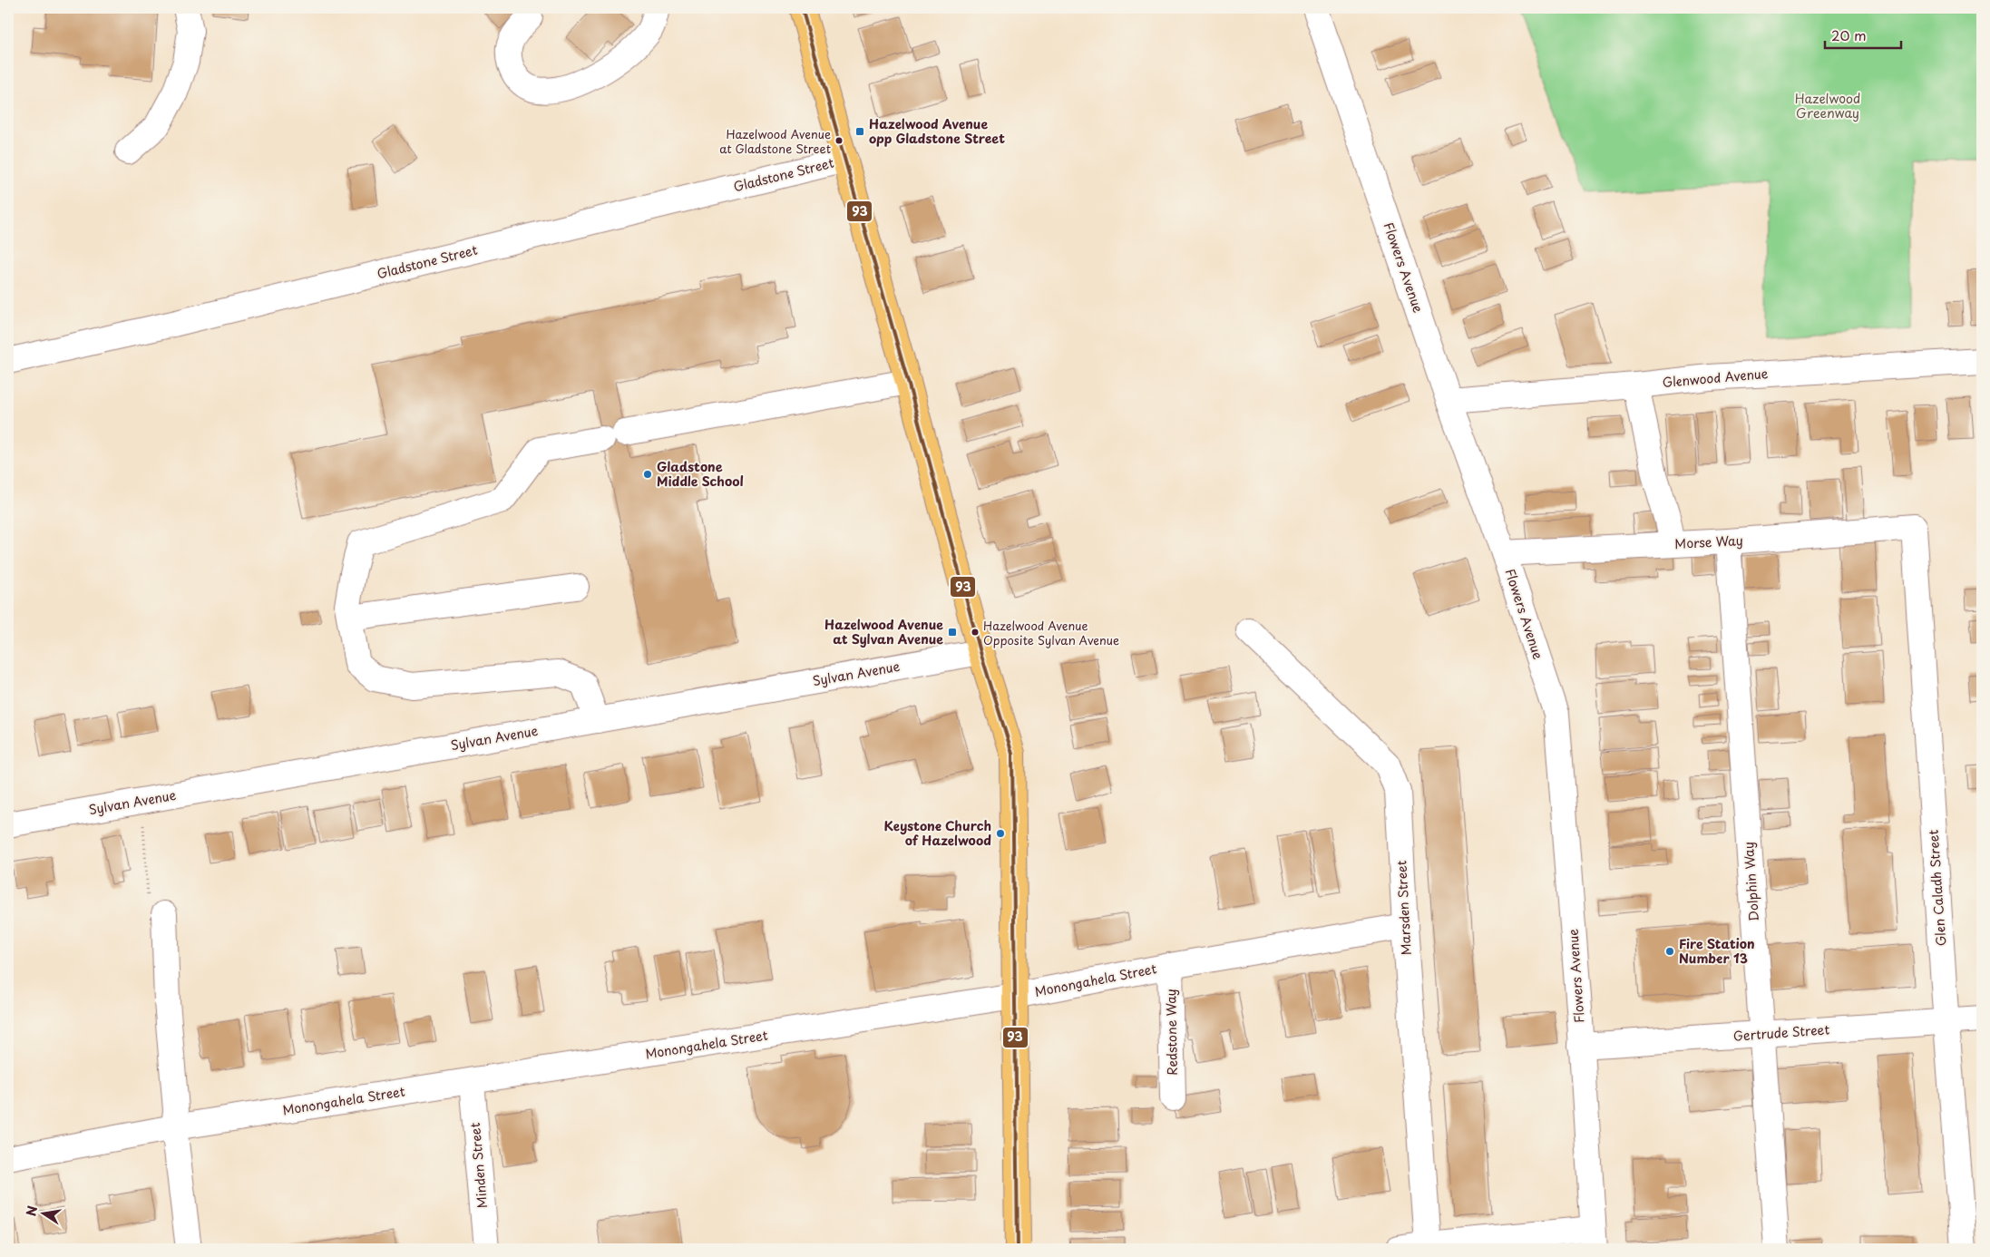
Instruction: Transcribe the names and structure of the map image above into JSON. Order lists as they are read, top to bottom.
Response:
{
  "streets": {
    "street": [
      "Gladstone Street",
      "Flowers Avenue",
      "Glenwood Avenue",
      "Morse Way",
      "Sylvan Avenue",
      "Dolphin Way",
      "Glen Caladh Street",
      "Marsden Street",
      "Monongahela Street",
      "Redstone Way",
      "Gertrude Street",
      "Minden Street"
    ]
  },
  "crossings": [
    ["Flowers Avenue", "Glenwood Avenue"],
    ["Flowers Avenue", "Morse Way"],
    ["Flowers Avenue", "Gertrude Street"],
    ["Morse Way", "Dolphin Way"],
    ["Morse Way", "Glen Caladh Street"],
    ["Dolphin Way", "Gertrude Street"],
    ["Glen Caladh Street", "Gertrude Street"],
    ["Marsden Street", "Monongahela Street"],
    ["Monongahela Street", "Redstone Way"],
    ["Monongahela Street", "Minden Street"]
  ],
  "parks": ["Hazelwood Greenway"],
  "places": {
    "transit": ["Hazelwood Avenue opp Gladstone Street", "Hazelwood Avenue at Sylvan Avenue"],
    "other": [
      "Hazelwood Avenue at Gladstone Street",
      "Gladstone Middle School",
      "Hazelwood Avenue Opposite Sylvan Avenue",
      "Keystone Church of Hazelwood",
      "Fire Station Number 13"
    ]
  },
  "lines": ["transit line 93"],
  "scale_bar": "20 m",
  "north": "left"
}
